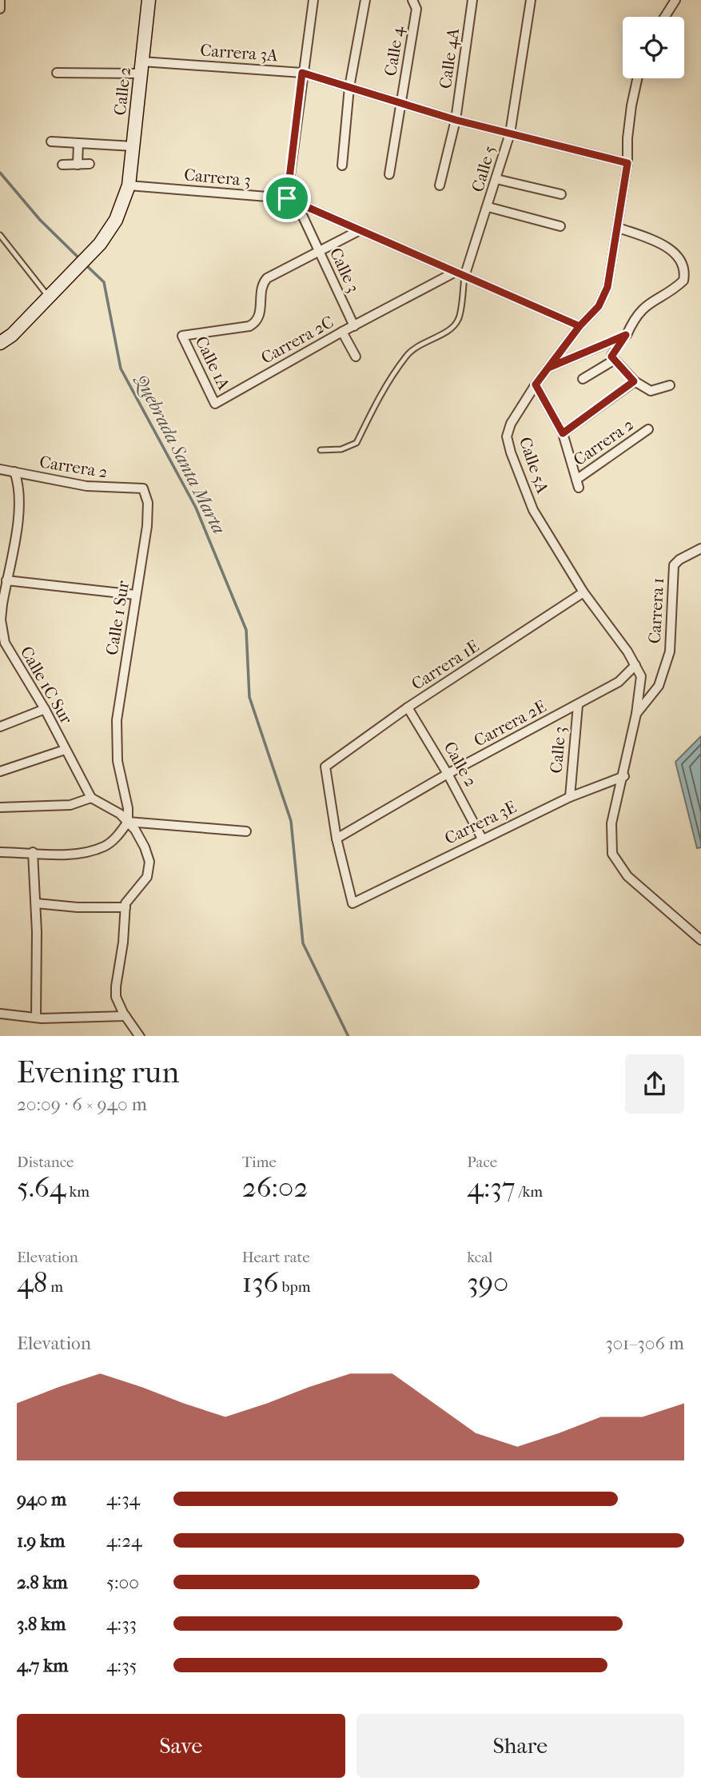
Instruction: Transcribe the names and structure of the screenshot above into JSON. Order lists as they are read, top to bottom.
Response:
{
  "streets": {
    "main road": ["Calle 2"],
    "street": [
      "Calle 4",
      "Carrera 3A",
      "Calle 4A",
      "Calle 5",
      "Carrera 3",
      "Calle 3",
      "Carrera 2C",
      "Calle 1A",
      "Carrera 2",
      "Calle 5A",
      "Carrera 1",
      "Calle 1 Sur",
      "Carrera 1E",
      "Calle 1C Sur",
      "Carrera 2E",
      "Carrera 3E"
    ]
  },
  "crossings": [
    ["Calle 4", "Carrera 3A"],
    ["Carrera 3A", "Calle 4A"],
    ["Carrera 3A", "Calle 2"],
    ["Carrera 3A", "Calle 5"],
    ["Carrera 3A", "Calle 5A"],
    ["Calle 2", "Carrera 3"],
    ["Calle 2", "Carrera 1E"],
    ["Calle 2", "Carrera 2E"],
    ["Calle 2", "Carrera 3E"],
    ["Calle 5", "Carrera 3"],
    ["Carrera 3", "Calle 3"],
    ["Carrera 3", "Carrera 2C"],
    ["Carrera 3", "Calle 5A"],
    ["Calle 3", "Carrera 2C"],
    ["Calle 3", "Calle 1A"],
    ["Calle 3", "Carrera 2E"],
    ["Calle 3", "Carrera 3E"],
    ["Carrera 2C", "Calle 1A"],
    ["Carrera 2", "Calle 1 Sur"],
    ["Carrera 2", "Calle 1C Sur"],
    ["Calle 5A", "Carrera 1"],
    ["Calle 5A", "Carrera 1E"],
    ["Calle 5A", "Carrera 2E"],
    ["Calle 5A", "Carrera 3E"],
    ["Carrera 1E", "Carrera 2E"],
    ["Carrera 1E", "Carrera 3E"],
    ["Carrera 2E", "Carrera 3E"]
  ],
  "water": ["Quebrada Santa Marta"],
  "page": {
    "heading": ["Evening run", "20:09 · 6 × 940 m"],
    "stats": [
      ["Distance", "5.64 km"],
      ["Time", "26:02"],
      ["Pace", "4:37 /km"],
      ["Elevation", "48 m"],
      ["Heart rate", "136 bpm"],
      ["kcal", "390"]
    ],
    "chart": ["Elevation", "301–306 m"],
    "list": [
      {
        "name": "940 m",
        "note": "4:34"
      },
      {
        "name": "1.9 km",
        "note": "4:24"
      },
      {
        "name": "2.8 km",
        "note": "5:00"
      },
      {
        "name": "3.8 km",
        "note": "4:33"
      },
      {
        "name": "4.7 km",
        "note": "4:35"
      }
    ],
    "buttons": ["Save", "Share"]
  }
}
